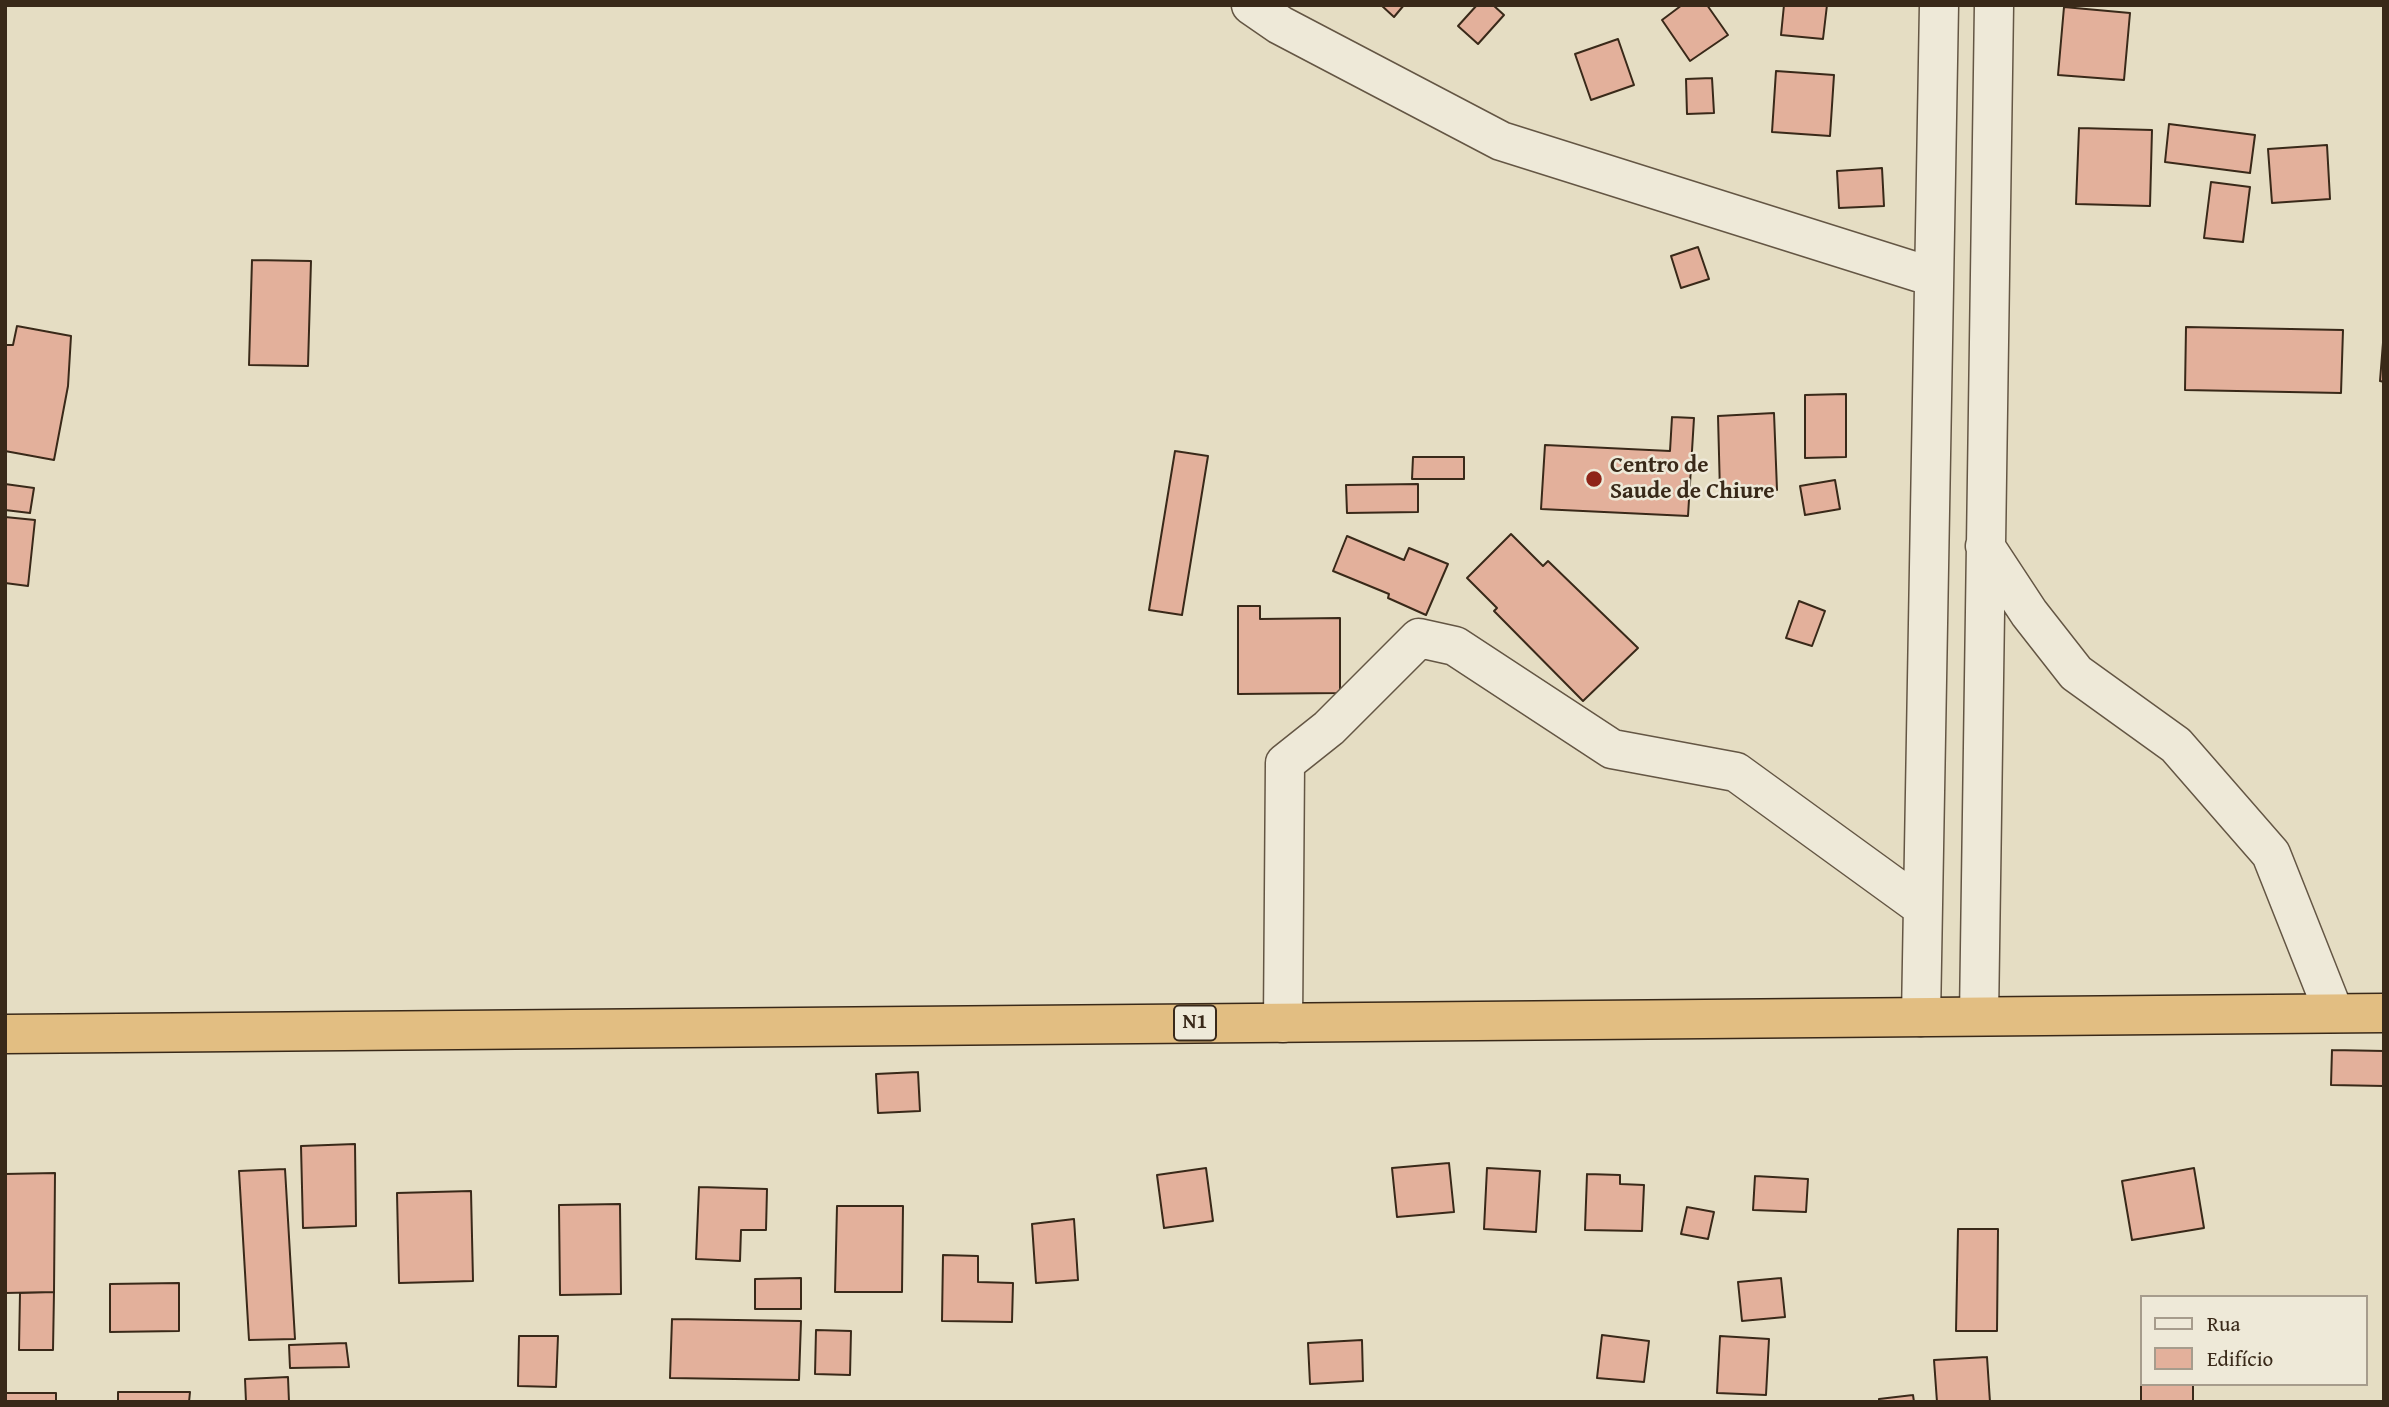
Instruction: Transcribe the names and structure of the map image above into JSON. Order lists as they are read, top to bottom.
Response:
{
  "streets": {
    "highway": ["N1"]
  },
  "places": ["Centro de Saude de Chiure"],
  "legend": ["Rua", "Edifício"]
}
